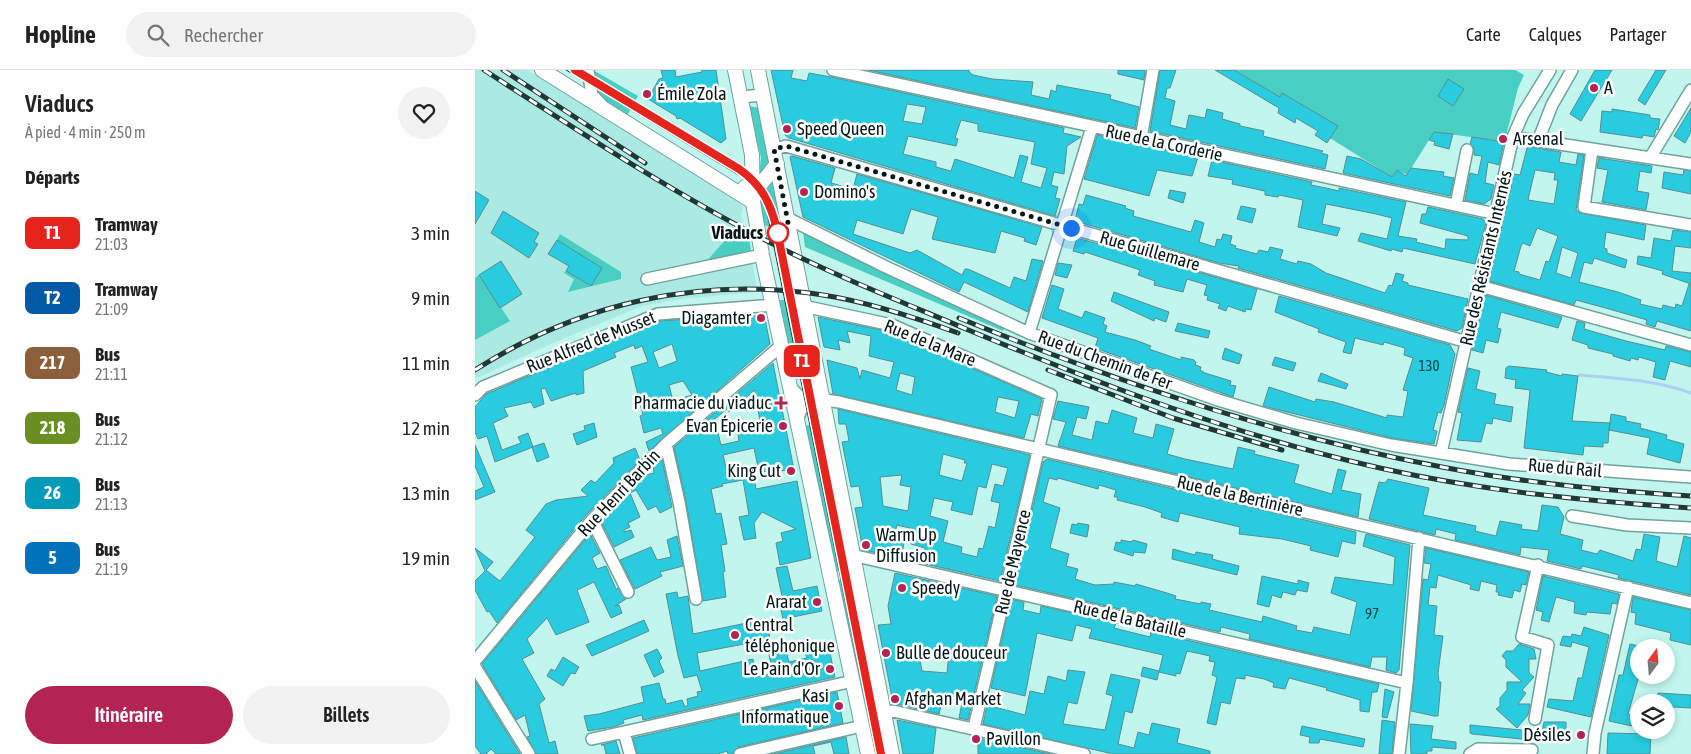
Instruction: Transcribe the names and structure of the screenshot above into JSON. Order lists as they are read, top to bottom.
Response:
{
  "streets": {
    "street": [
      "Rue de la Corderie",
      "Rue Guillemare",
      "Rue des Résistants Internés",
      "Rue Alfred de Musset",
      "Rue de la Mare",
      "Rue du Chemin de Fer",
      "Rue du Rail",
      "Rue Henri Barbin",
      "Rue de la Bertinière",
      "Rue de Mayence",
      "Rue de la Bataille"
    ]
  },
  "crossings": [
    ["Rue de la Corderie", "Rue des Résistants Internés"],
    ["Rue Guillemare", "Rue des Résistants Internés"],
    ["Rue des Résistants Internés", "Rue du Chemin de Fer"],
    ["Rue des Résistants Internés", "Rue du Rail"],
    ["Rue de la Mare", "Rue de Mayence"],
    ["Rue du Chemin de Fer", "Rue du Rail"],
    ["Rue de la Bertinière", "Rue de Mayence"],
    ["Rue de Mayence", "Rue de la Bataille"]
  ],
  "places": {
    "other": [
      "A",
      "Émile Zola",
      "Speed Queen",
      "Arsenal",
      "Domino's",
      "Viaducs",
      "Diagamter",
      "Evan Épicerie",
      "King Cut",
      "Warm Up Diffusion",
      "Speedy",
      "Ararat",
      "Central téléphonique",
      "Bulle de douceur",
      "Le Pain d'Or",
      "Afghan Market",
      "Kasi Informatique",
      "Désiles",
      "Pavillon"
    ],
    "health": ["Pharmacie du viaduc"]
  },
  "lines": ["tram line T1"],
  "house_numbers": ["130", "97"],
  "north": "top",
  "page": {
    "header": "Hopline",
    "search": "Rechercher",
    "nav": ["Carte", "Calques", "Partager"],
    "heading": [
      ["Viaducs", "À pied · 4 min · 250 m"],
      "Départs"
    ],
    "on_map": "T1",
    "list": [
      {
        "mark": "T1",
        "name": "Tramway",
        "note": "21:03",
        "value": "3 min"
      },
      {
        "mark": "T2",
        "name": "Tramway",
        "note": "21:09",
        "value": "9 min"
      },
      {
        "mark": "217",
        "name": "Bus",
        "note": "21:11",
        "value": "11 min"
      },
      {
        "mark": "218",
        "name": "Bus",
        "note": "21:12",
        "value": "12 min"
      },
      {
        "mark": "26",
        "name": "Bus",
        "note": "21:13",
        "value": "13 min"
      },
      {
        "mark": "5",
        "name": "Bus",
        "note": "21:19",
        "value": "19 min"
      }
    ],
    "buttons": ["Itinéraire", "Billets"]
  }
}
